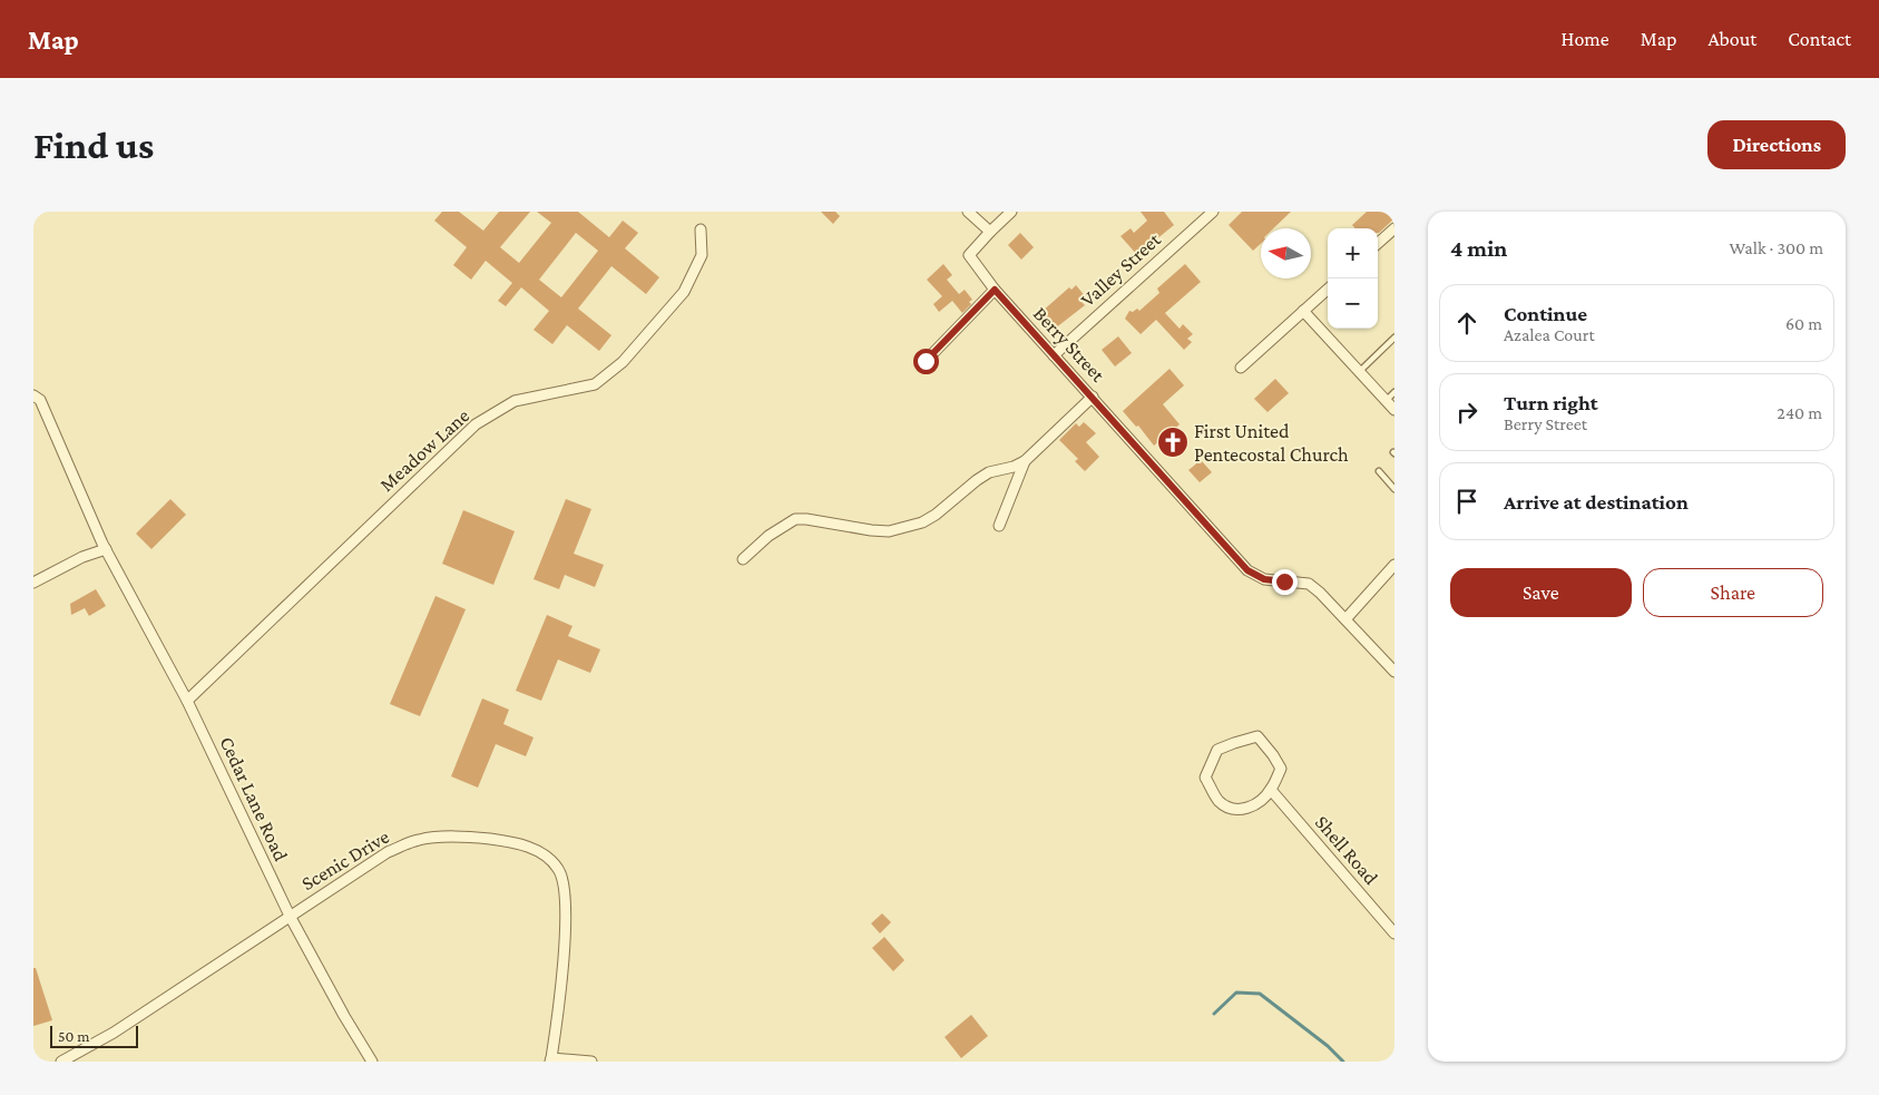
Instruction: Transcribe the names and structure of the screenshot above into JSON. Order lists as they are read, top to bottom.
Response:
{
  "streets": {
    "street": [
      "Valley Street",
      "Berry Street",
      "Meadow Lane",
      "Cedar Lane Road",
      "Shell Road",
      "Scenic Drive"
    ]
  },
  "crossings": [
    ["Valley Street", "Berry Street"],
    ["Meadow Lane", "Cedar Lane Road"],
    ["Cedar Lane Road", "Scenic Drive"]
  ],
  "places": {
    "church": ["First United Pentecostal Church"]
  },
  "scale_bar": "50 m",
  "north": "left",
  "page": {
    "header": "Map",
    "nav": [
      "Home",
      "Map",
      "About",
      "Contact"
    ],
    "buttons": [
      "Directions",
      ["Save", "Share"]
    ],
    "title": "Find us",
    "heading": ["4 min", "Walk · 300 m"],
    "map_buttons": ["+", "−"],
    "list": [
      ["Continue", "Azalea Court", "60 m"],
      ["Turn right", "Berry Street", "240 m"],
      "Arrive at destination"
    ],
    "scale": "50 m"
  }
}
